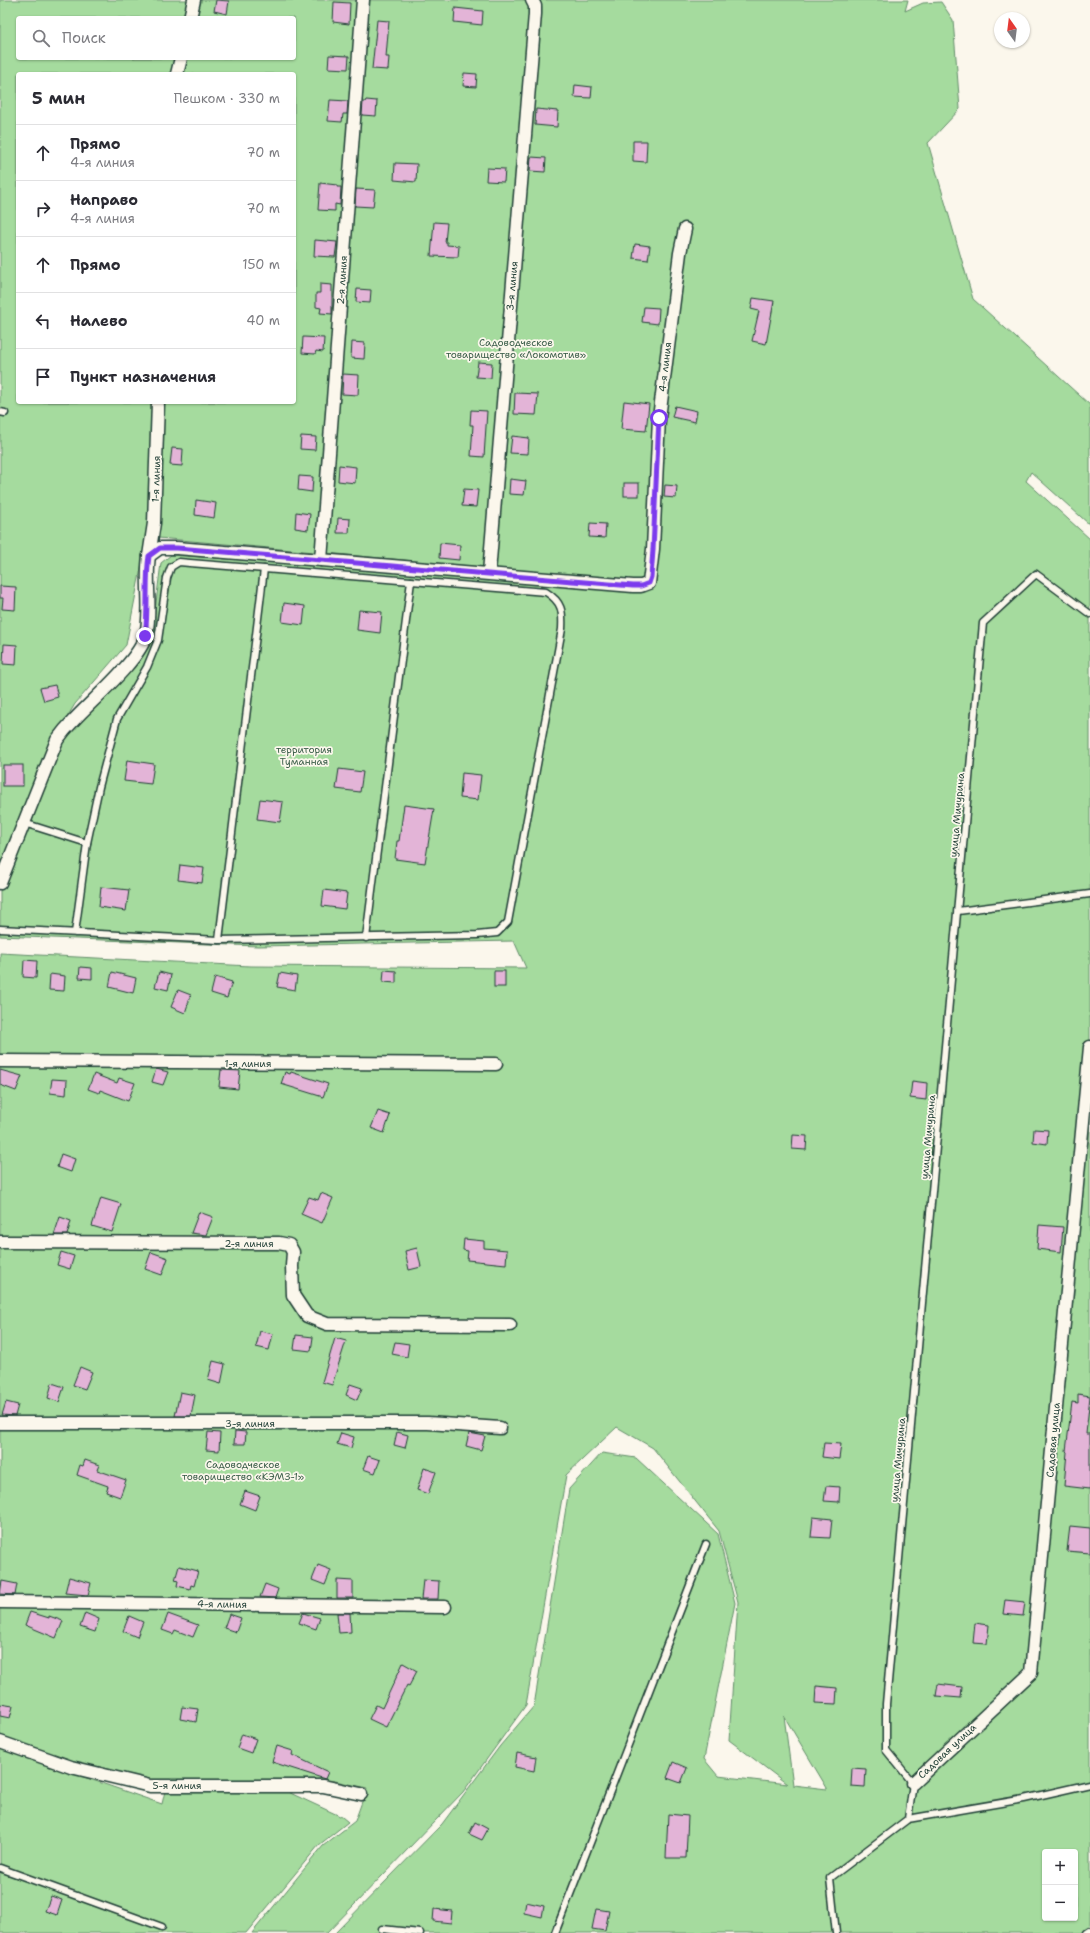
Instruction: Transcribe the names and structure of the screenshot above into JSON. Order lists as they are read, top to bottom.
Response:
{
  "streets": {
    "street": [
      "2-я линия",
      "3-я линия",
      "4-я линия",
      "1-я линия",
      "Садовая улица",
      "5-я линия"
    ],
    "lane": ["улица Мичурина"]
  },
  "crossings": [
    ["3-я линия", "4-я линия"],
    ["улица Мичурина", "Садовая улица"]
  ],
  "parks": ["Садоводческое товарищество «Локомотив»", "территория Туманная", "Садоводческое товарищество «КЭМЗ-1»"],
  "north": "top",
  "page": {
    "search": "Поиск",
    "heading": ["5 мин", "Пешком · 330 m"],
    "list": [
      ["Прямо", "4-я линия", "70 m"],
      ["Направо", "4-я линия", "70 m"],
      ["Прямо", "150 m"],
      ["Налево", "40 m"],
      "Пункт назначения"
    ],
    "map_buttons": ["+", "−"]
  }
}
